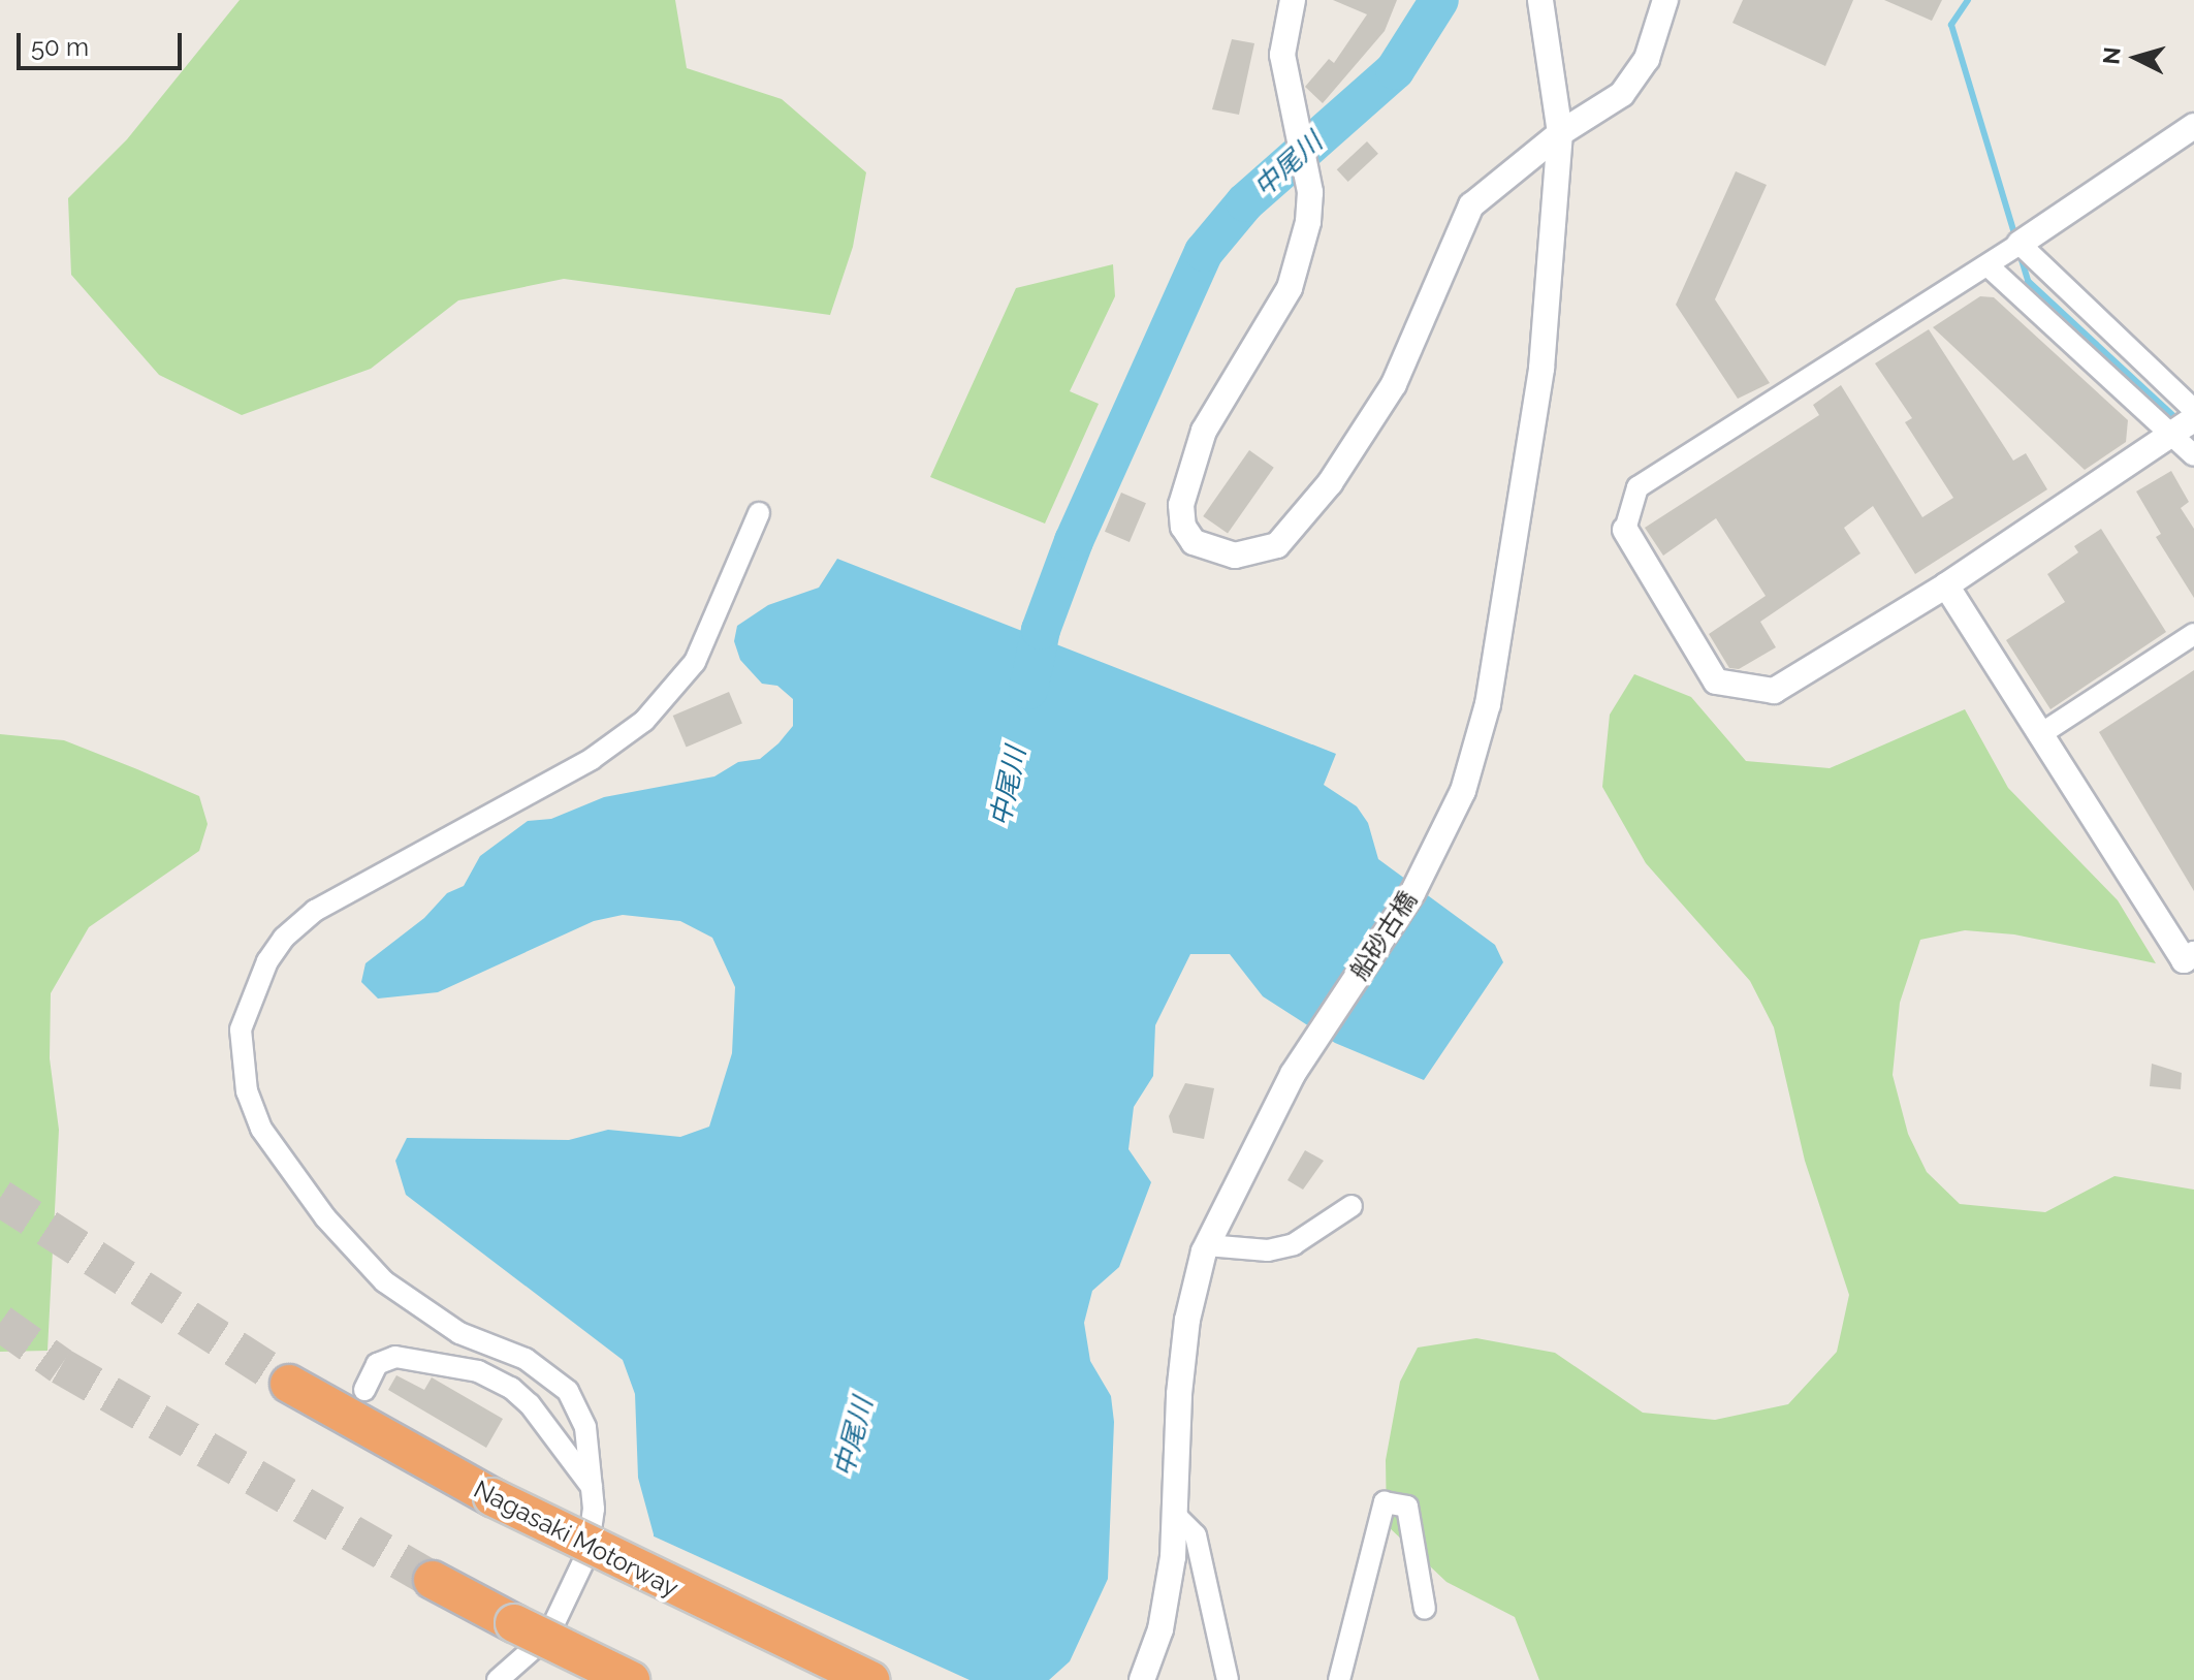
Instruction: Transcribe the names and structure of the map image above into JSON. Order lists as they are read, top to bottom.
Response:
{
  "streets": {
    "highway": ["Nagasaki Motorway"],
    "street": ["船砂古橋"]
  },
  "water": ["中尾川"],
  "scale_bar": "50 m",
  "north": "left"
}
